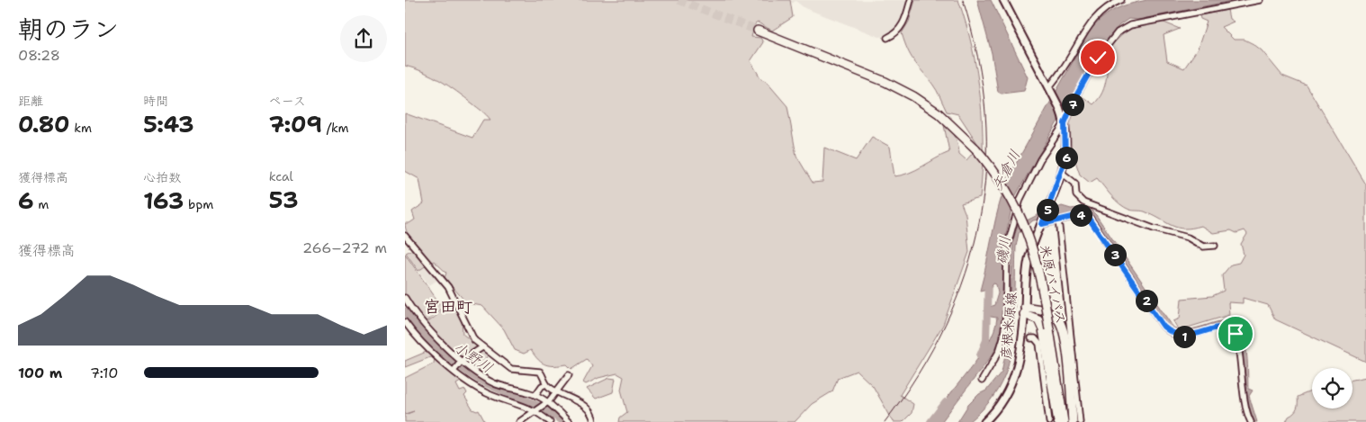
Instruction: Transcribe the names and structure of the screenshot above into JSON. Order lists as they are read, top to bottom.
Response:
{
  "streets": {
    "highway": ["米原バイパス"],
    "main road": ["彦根米原線"]
  },
  "districts": ["宮田町"],
  "water": ["矢倉川", "磯川", "小野川"],
  "page": {
    "heading": ["朝のラン", "08:28"],
    "stats": [
      ["距離", "0.80 km"],
      ["時間", "5:43"],
      ["ペース", "7:09 /km"],
      ["獲得標高", "6 m"],
      ["心拍数", "163 bpm"],
      ["kcal", "53"]
    ],
    "pins": [
      "7",
      "6",
      "5",
      "4",
      "3",
      "2",
      "1"
    ],
    "chart": ["獲得標高", "266–272 m"],
    "list": [
      {
        "name": "100 m",
        "note": "7:10"
      }
    ]
  }
}
